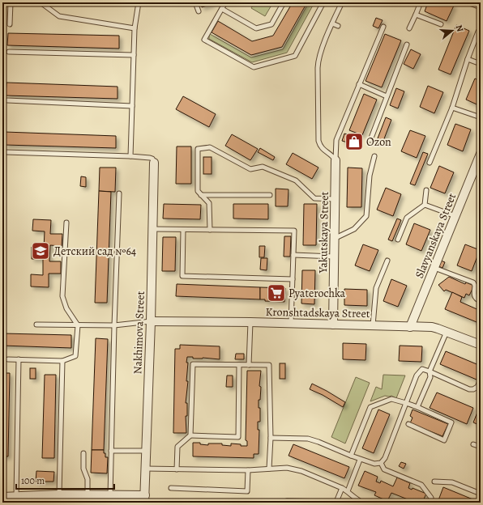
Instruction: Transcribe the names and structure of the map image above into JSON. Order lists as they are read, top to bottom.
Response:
{
  "streets": {
    "street": [
      "Yakutskaya Street",
      "Slavyanskaya Street",
      "Kronshtadskaya Street",
      "Nakhimova Street"
    ]
  },
  "crossings": [
    ["Yakutskaya Street", "Kronshtadskaya Street"],
    ["Slavyanskaya Street", "Kronshtadskaya Street"],
    ["Kronshtadskaya Street", "Nakhimova Street"]
  ],
  "places": {
    "shop": ["Ozon"],
    "school or university": ["Детский сад №64"],
    "supermarket": ["Pyaterochka"]
  },
  "scale_bar": "100 m",
  "north": "right"
}
